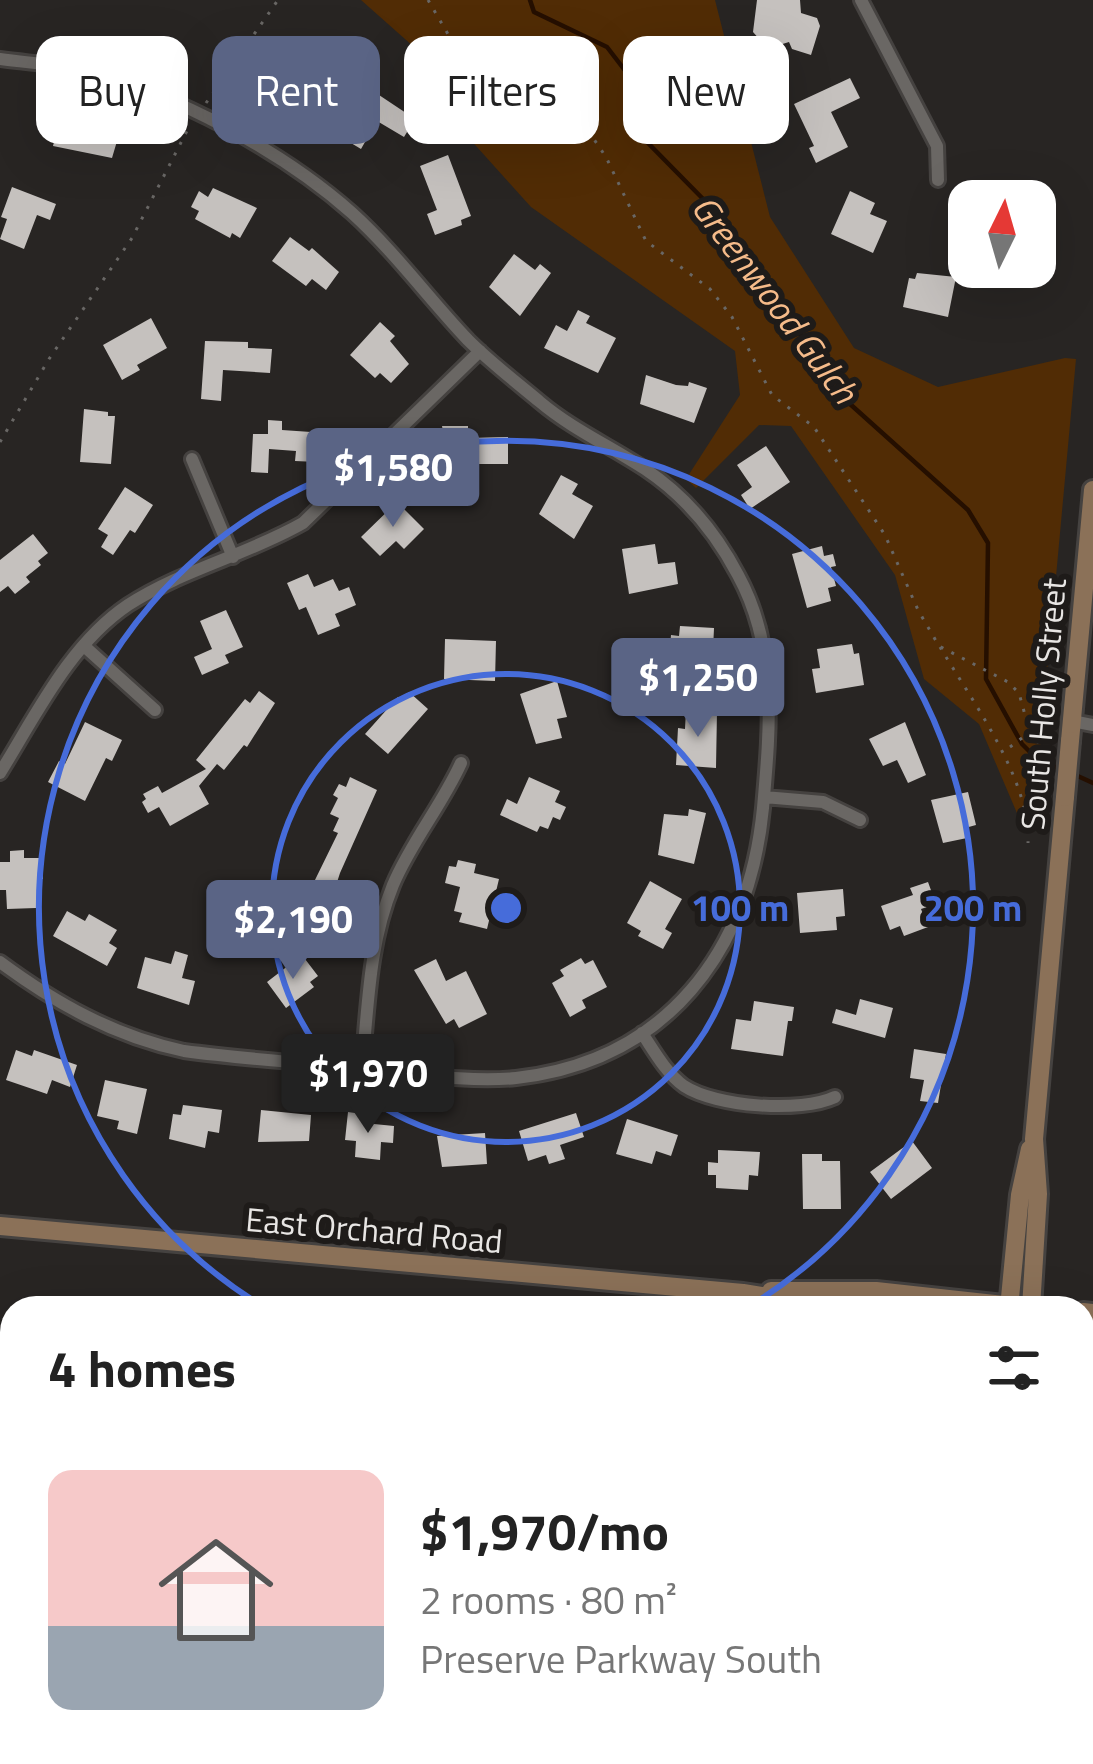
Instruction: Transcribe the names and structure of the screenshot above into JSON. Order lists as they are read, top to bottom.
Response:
{
  "streets": {
    "street": ["South Holly Street", "East Orchard Road"]
  },
  "water": ["Greenwood Gulch"],
  "north": "top",
  "page": {
    "chip": [
      "Buy",
      "Rent",
      "Filters",
      "New"
    ],
    "price": [
      "$1,580",
      "$1,250",
      "$2,190",
      "$1,970"
    ],
    "heading": "4 homes",
    "list": [
      {
        "name": "$1,970/mo",
        "note": "2 rooms · 80 m² · Preserve Parkway South"
      }
    ]
  },
  "rings": ["100 m", "200 m"]
}
